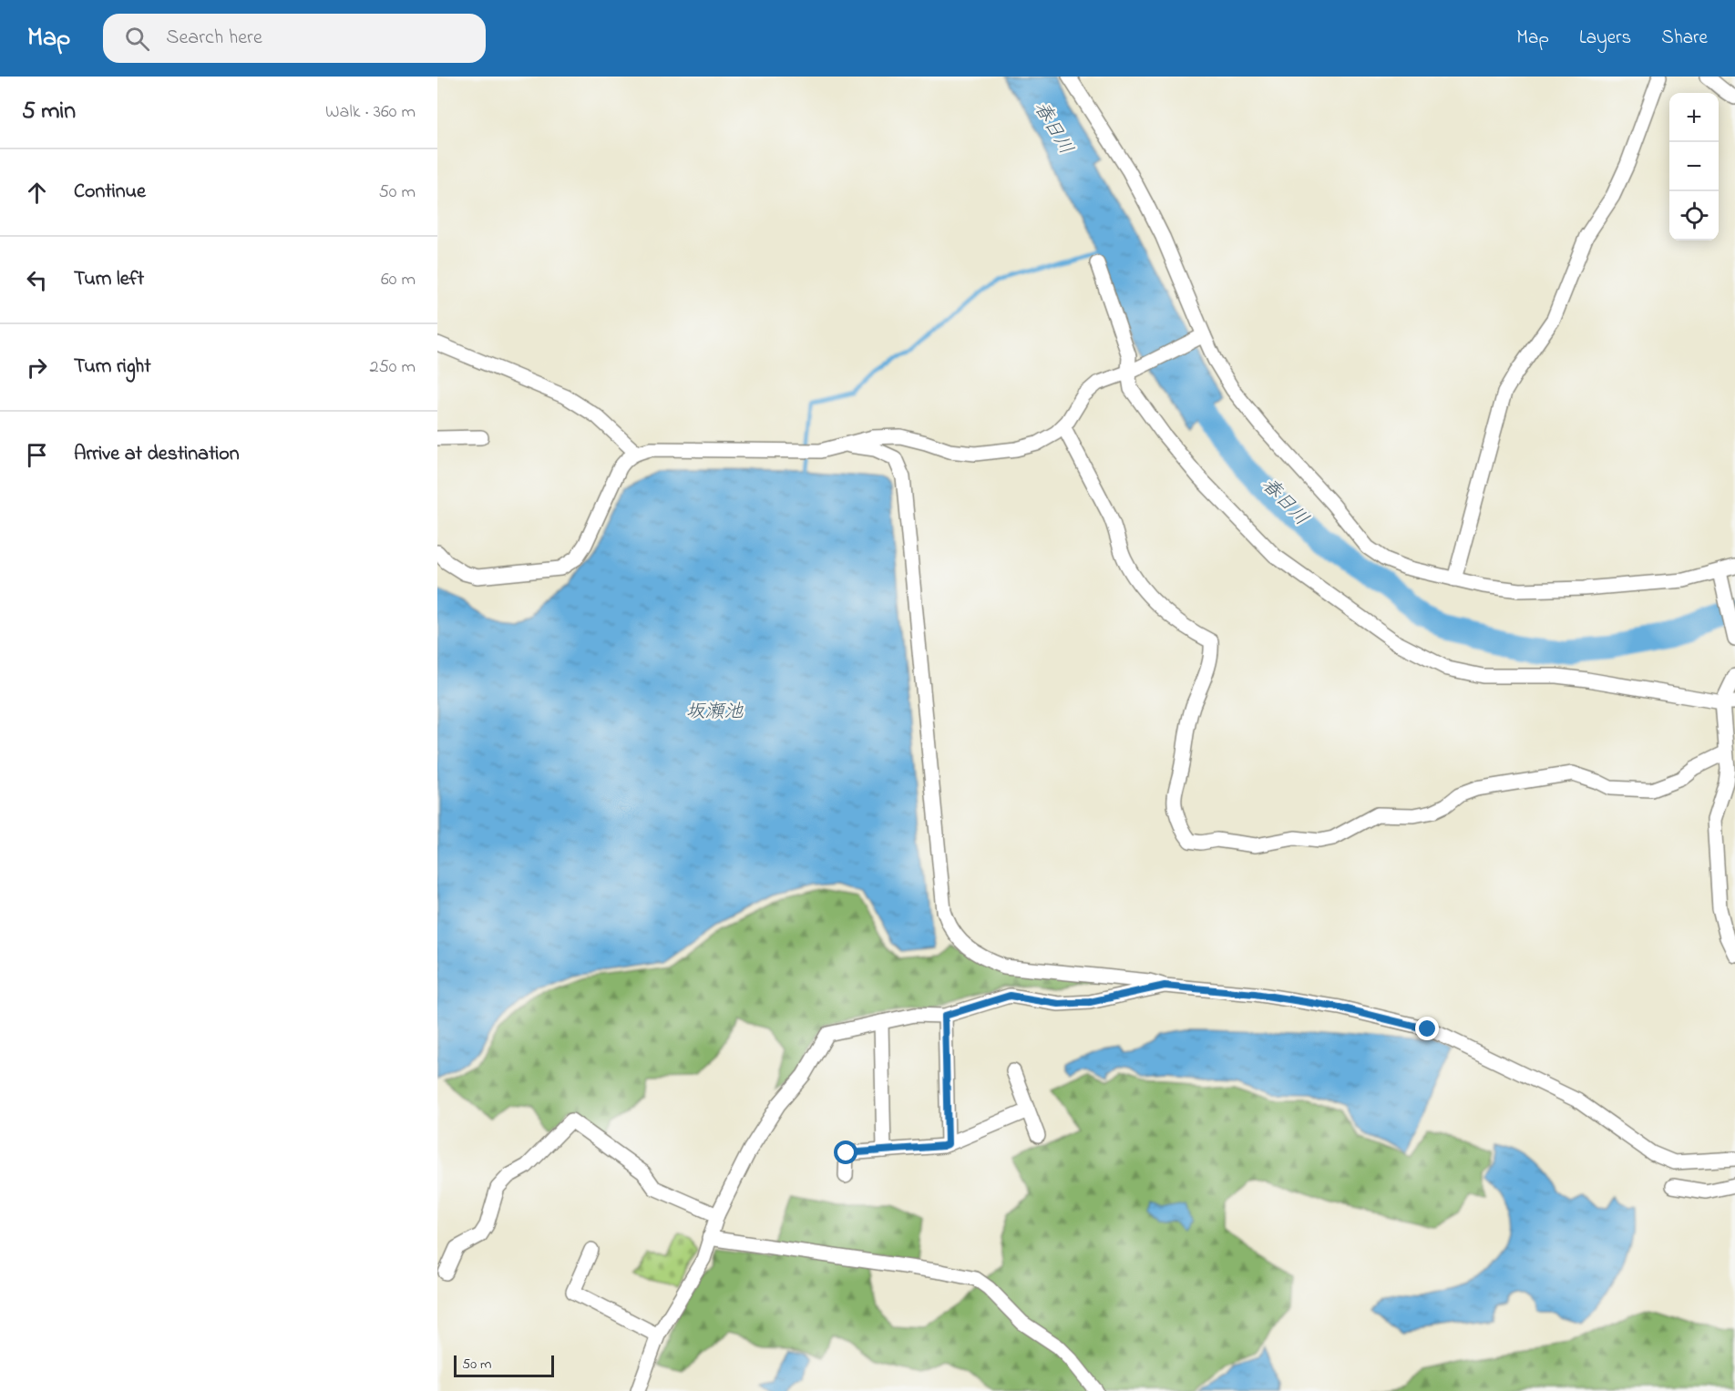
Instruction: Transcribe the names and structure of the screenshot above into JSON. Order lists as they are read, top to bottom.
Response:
{
  "water": ["春日川", "坂瀬池"],
  "scale_bar": "50 m",
  "page": {
    "header": "Map",
    "search": "Search here",
    "nav": ["Map", "Layers", "Share"],
    "heading": ["5 min", "Walk · 360 m"],
    "map_buttons": ["+", "−"],
    "list": [
      ["Continue", "50 m"],
      ["Turn left", "60 m"],
      ["Turn right", "250 m"],
      "Arrive at destination"
    ],
    "scale": "50 m"
  }
}
